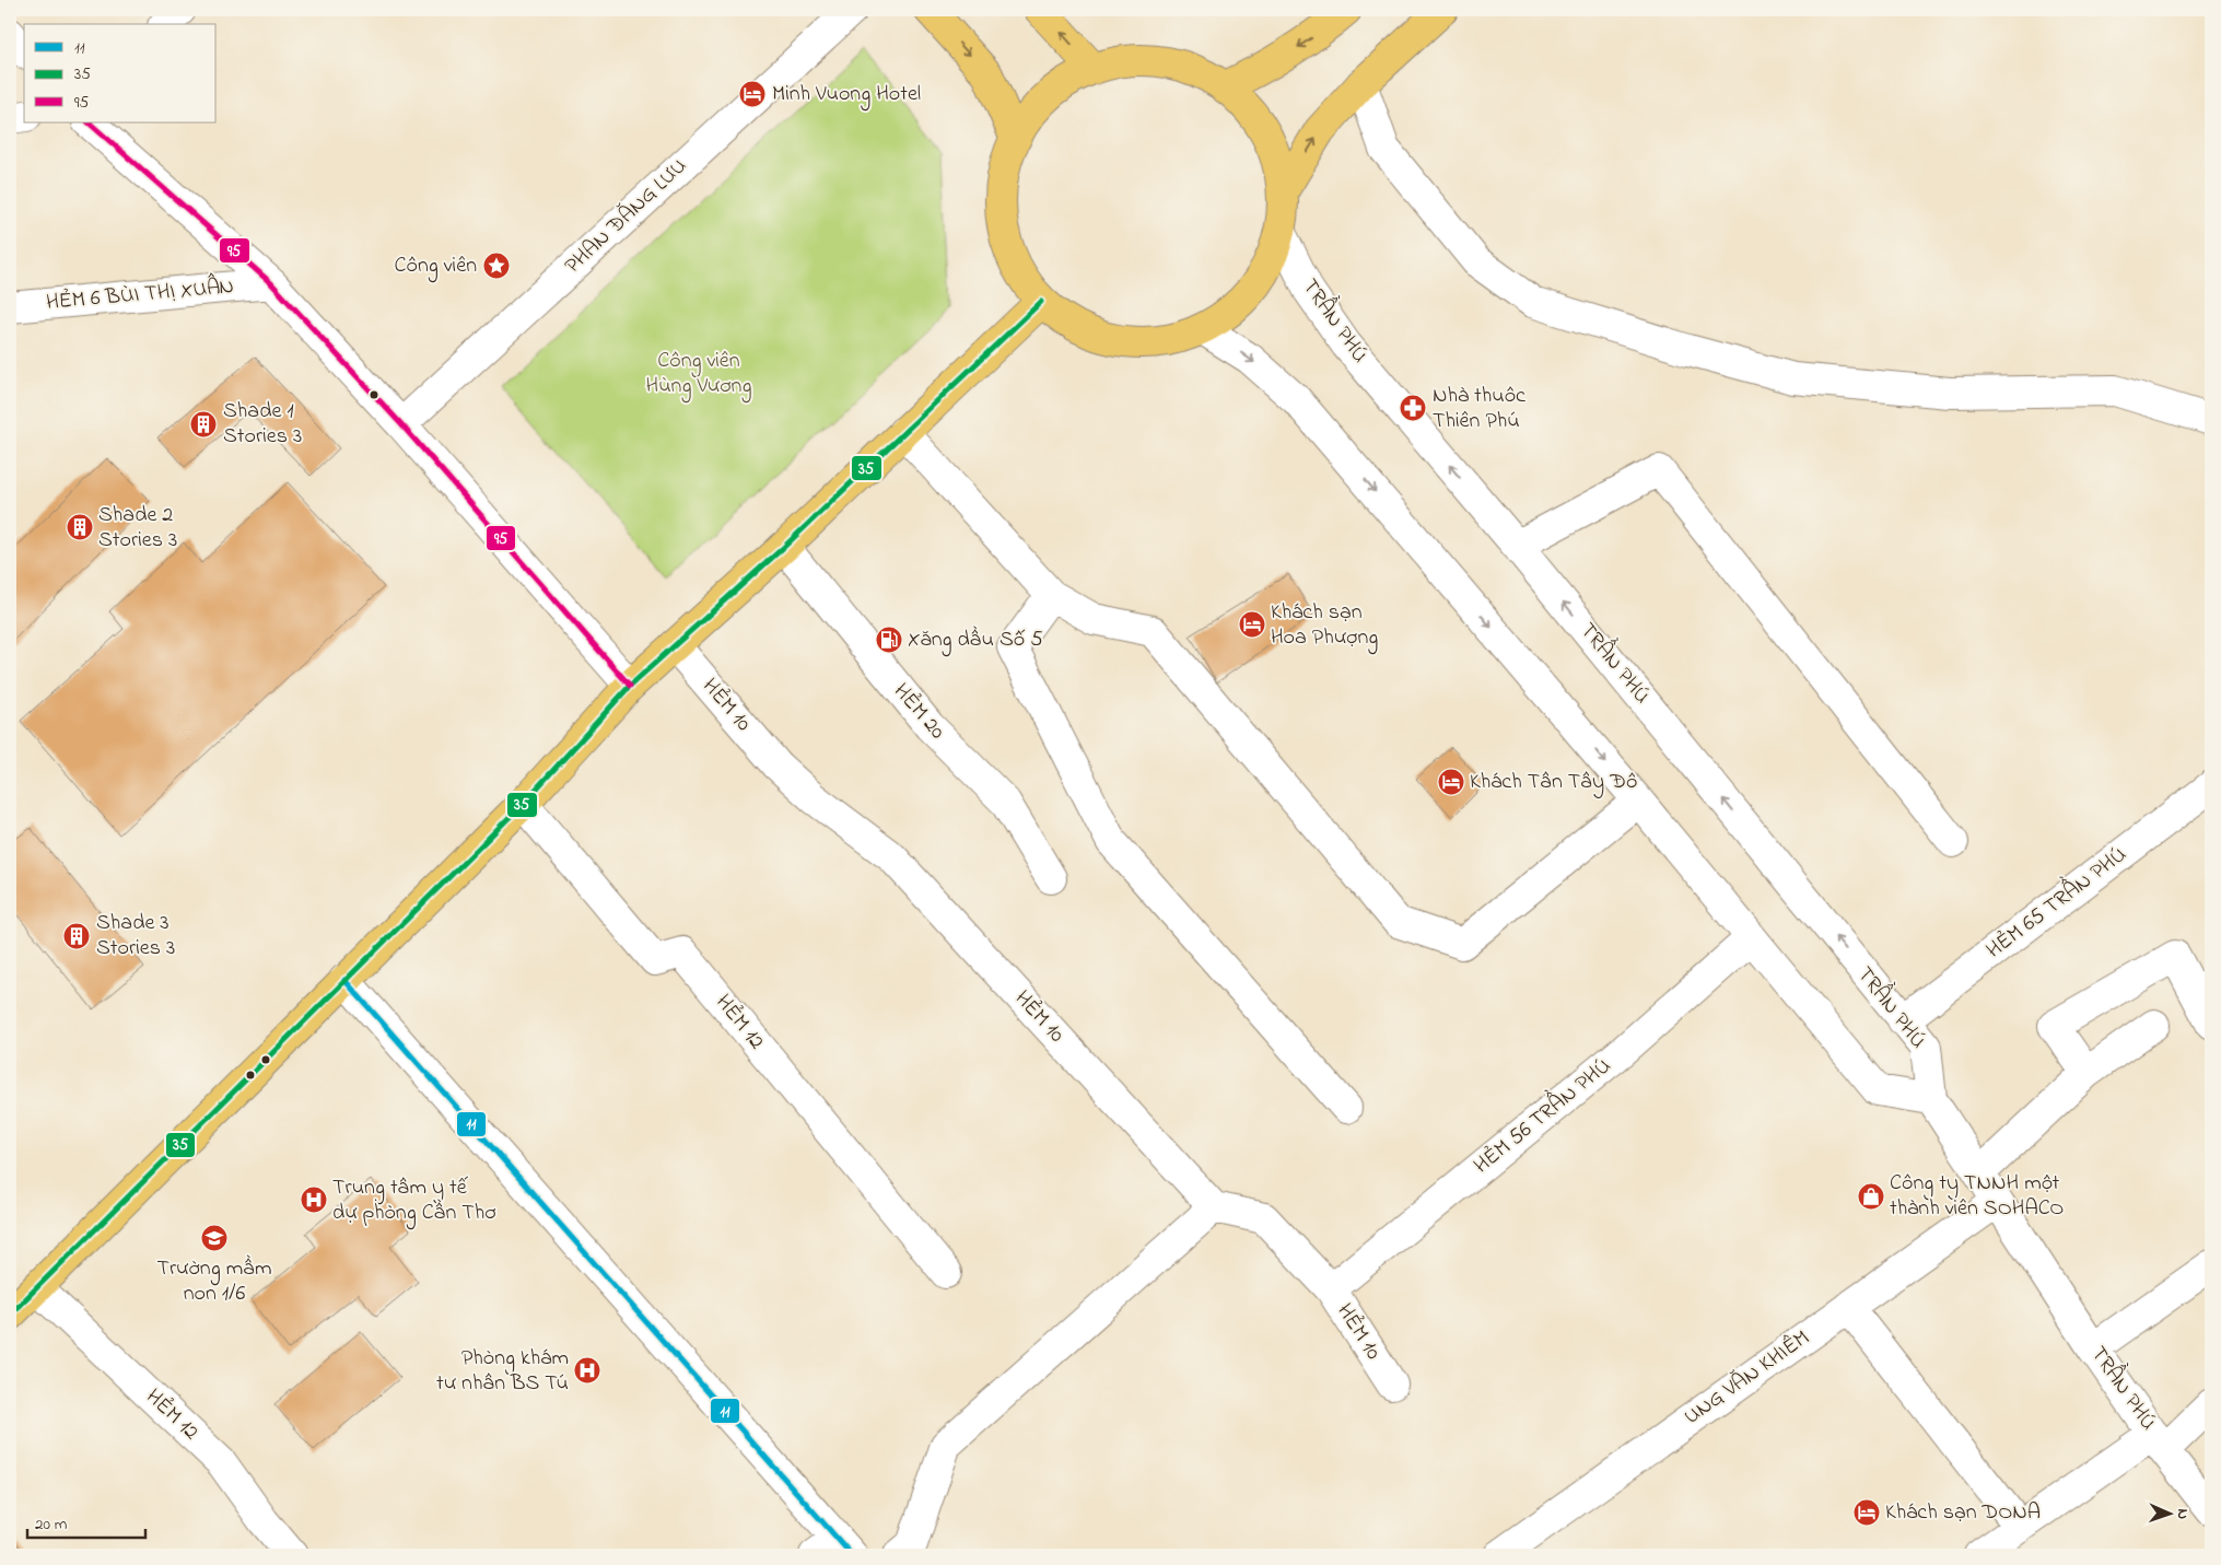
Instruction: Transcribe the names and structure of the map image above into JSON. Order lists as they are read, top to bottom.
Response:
{
  "streets": {
    "street": [
      "PHAN ĐĂNG LƯU",
      "HẺM 6 BÙI THỊ XUÂN",
      "TRẦN PHÚ",
      "HẺM 10",
      "HẺM 20",
      "HẺM 65 TRẦN PHÚ",
      "HẺM 12",
      "HẺM 56 TRẦN PHÚ",
      "UNG VĂN KHIÊM"
    ]
  },
  "crossings": [
    ["TRẦN PHÚ", "HẺM 65 TRẦN PHÚ"],
    ["TRẦN PHÚ", "UNG VĂN KHIÊM"],
    ["HẺM 10", "HẺM 56 TRẦN PHÚ"]
  ],
  "parks": ["Công viên Hùng Vương"],
  "places": {
    "hotel": [
      "Minh Vuong Hotel",
      "Khách sạn Hoa Phượng",
      "Khách Tân Tây Đô",
      "Khách sạn DONA"
    ],
    "place": ["Công viên"],
    "pharmacy": ["Nhà thuôc Thiên Phú"],
    "building": ["Shade 1 Stories 3", "Shade 2 Stories 3", "Shade 3 Stories 3"],
    "fuel station": ["Xăng dầu Số 5"],
    "shop": ["Công ty TNNH một thành viên SOHACO"],
    "hospital": ["Trung tâm y tế dự phòng Cần Thơ", "Phòng khám tư nhân BS Tú"],
    "school or university": ["Trường mầm non 1/6"]
  },
  "lines": ["transit line 95", "transit line 35", "transit line 11"],
  "legend": ["11", "35", "95"],
  "scale_bar": "20 m",
  "north": "right"
}
